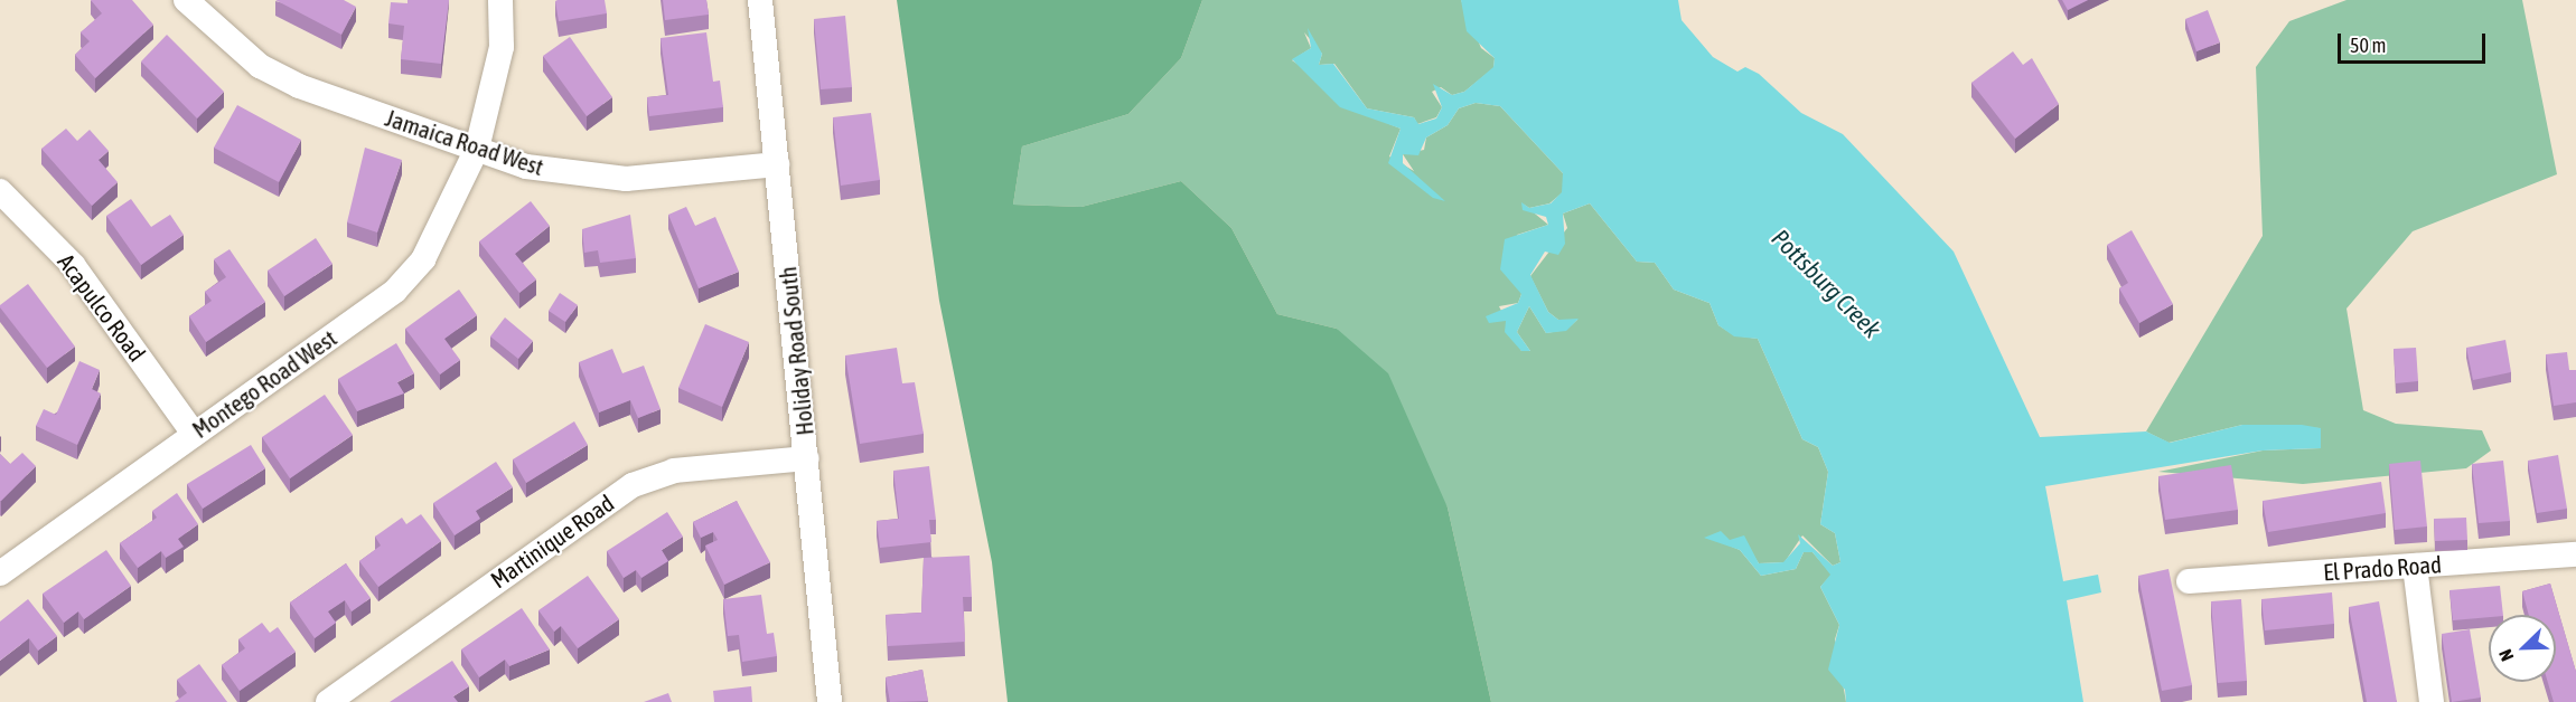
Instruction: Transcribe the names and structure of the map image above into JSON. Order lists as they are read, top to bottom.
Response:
{
  "streets": {
    "street": [
      "Jamaica Road West",
      "Acapulco Road",
      "Holiday Road South",
      "Montego Road West",
      "Martinique Road",
      "El Prado Road"
    ]
  },
  "crossings": [
    ["Jamaica Road West", "Holiday Road South"],
    ["Jamaica Road West", "Montego Road West"],
    ["Acapulco Road", "Montego Road West"],
    ["Holiday Road South", "Martinique Road"]
  ],
  "water": ["Pottsburg Creek"],
  "scale_bar": "50 m",
  "north": "bottom left"
}
